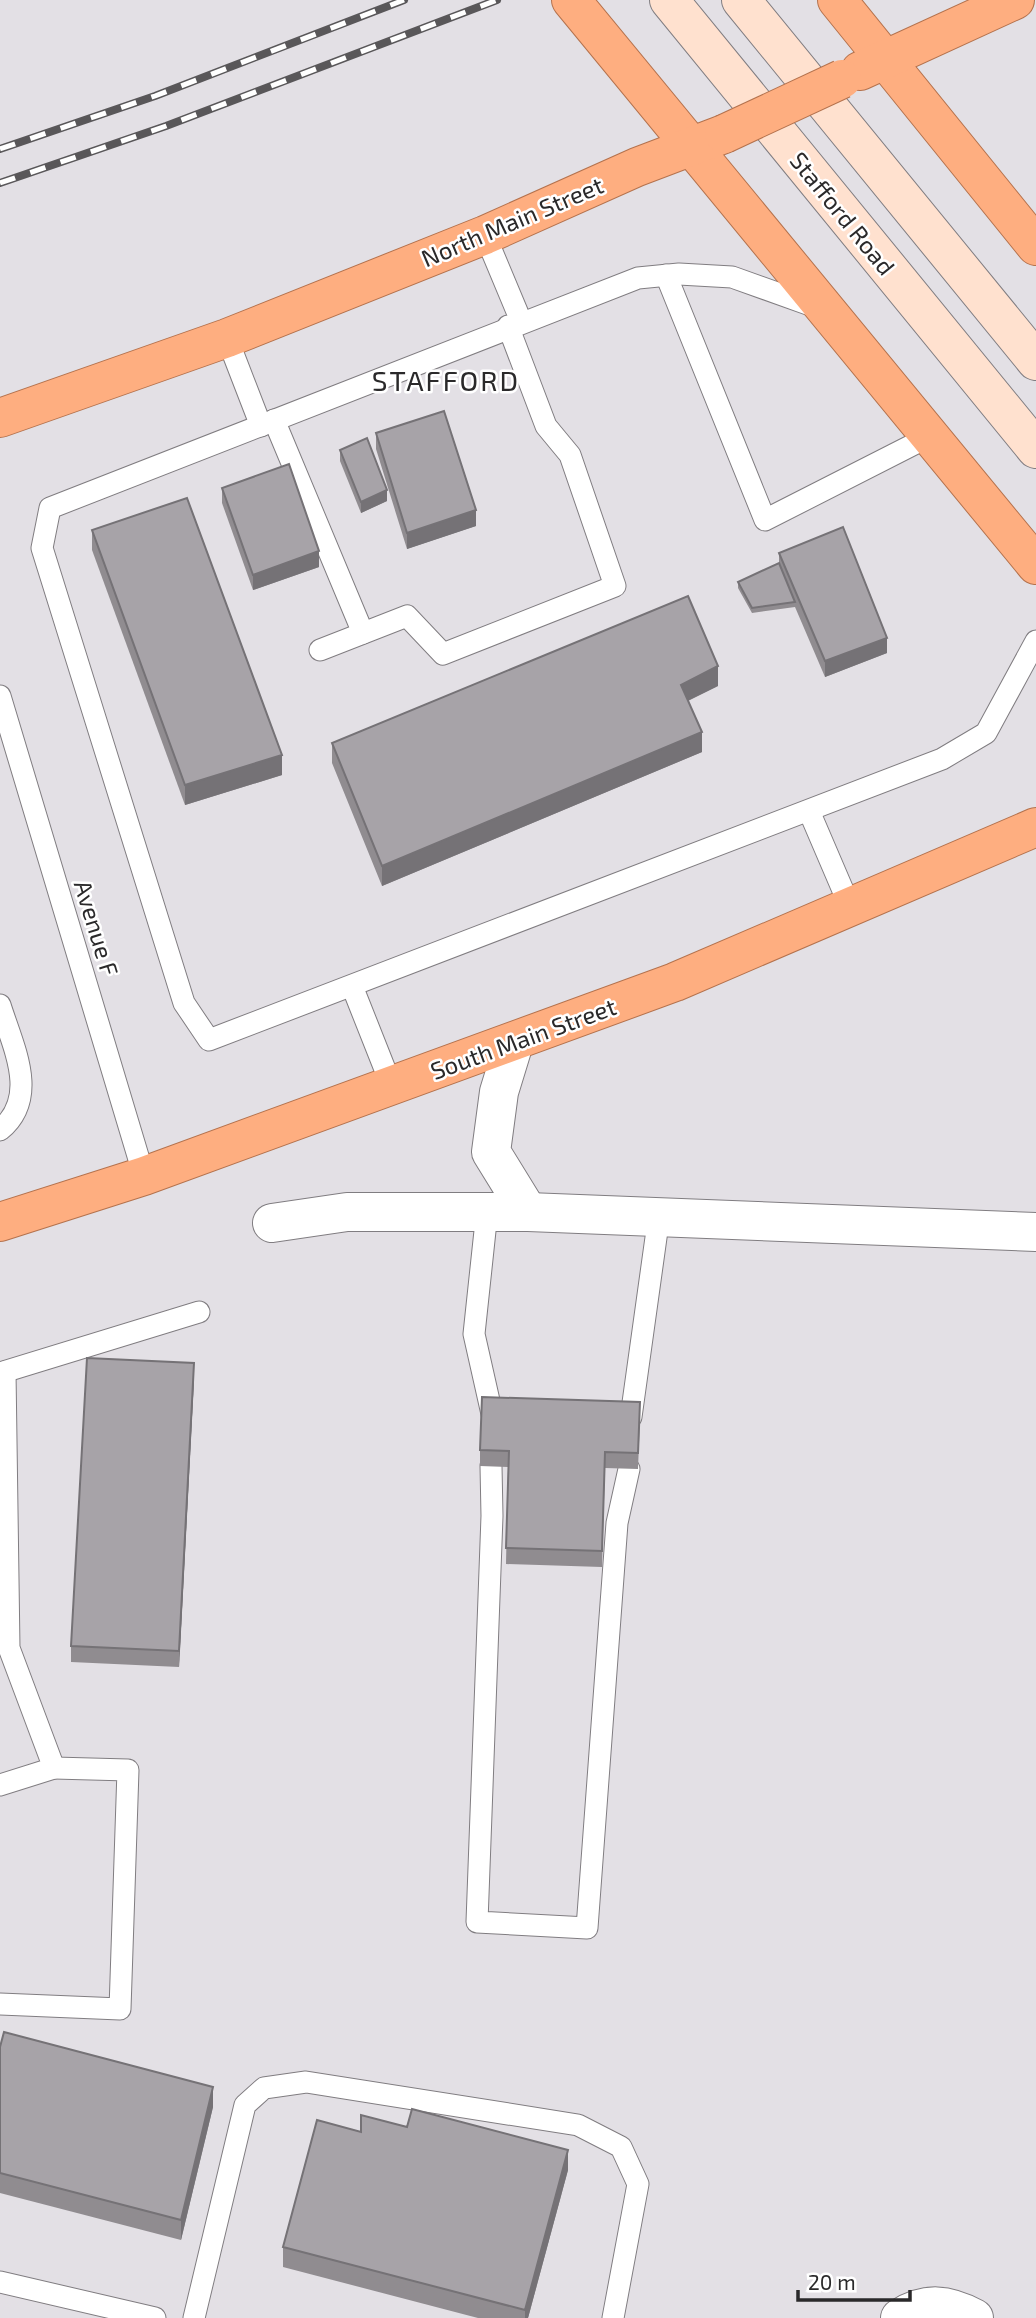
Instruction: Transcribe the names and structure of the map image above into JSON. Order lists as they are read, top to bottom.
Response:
{
  "streets": {
    "highway": ["North Main Street", "South Main Street"],
    "main road": ["Stafford Road"],
    "lane": ["Avenue F"]
  },
  "crossings": [
    ["Avenue F", "South Main Street"]
  ],
  "districts": ["STAFFORD"],
  "scale_bar": "20 m"
}
